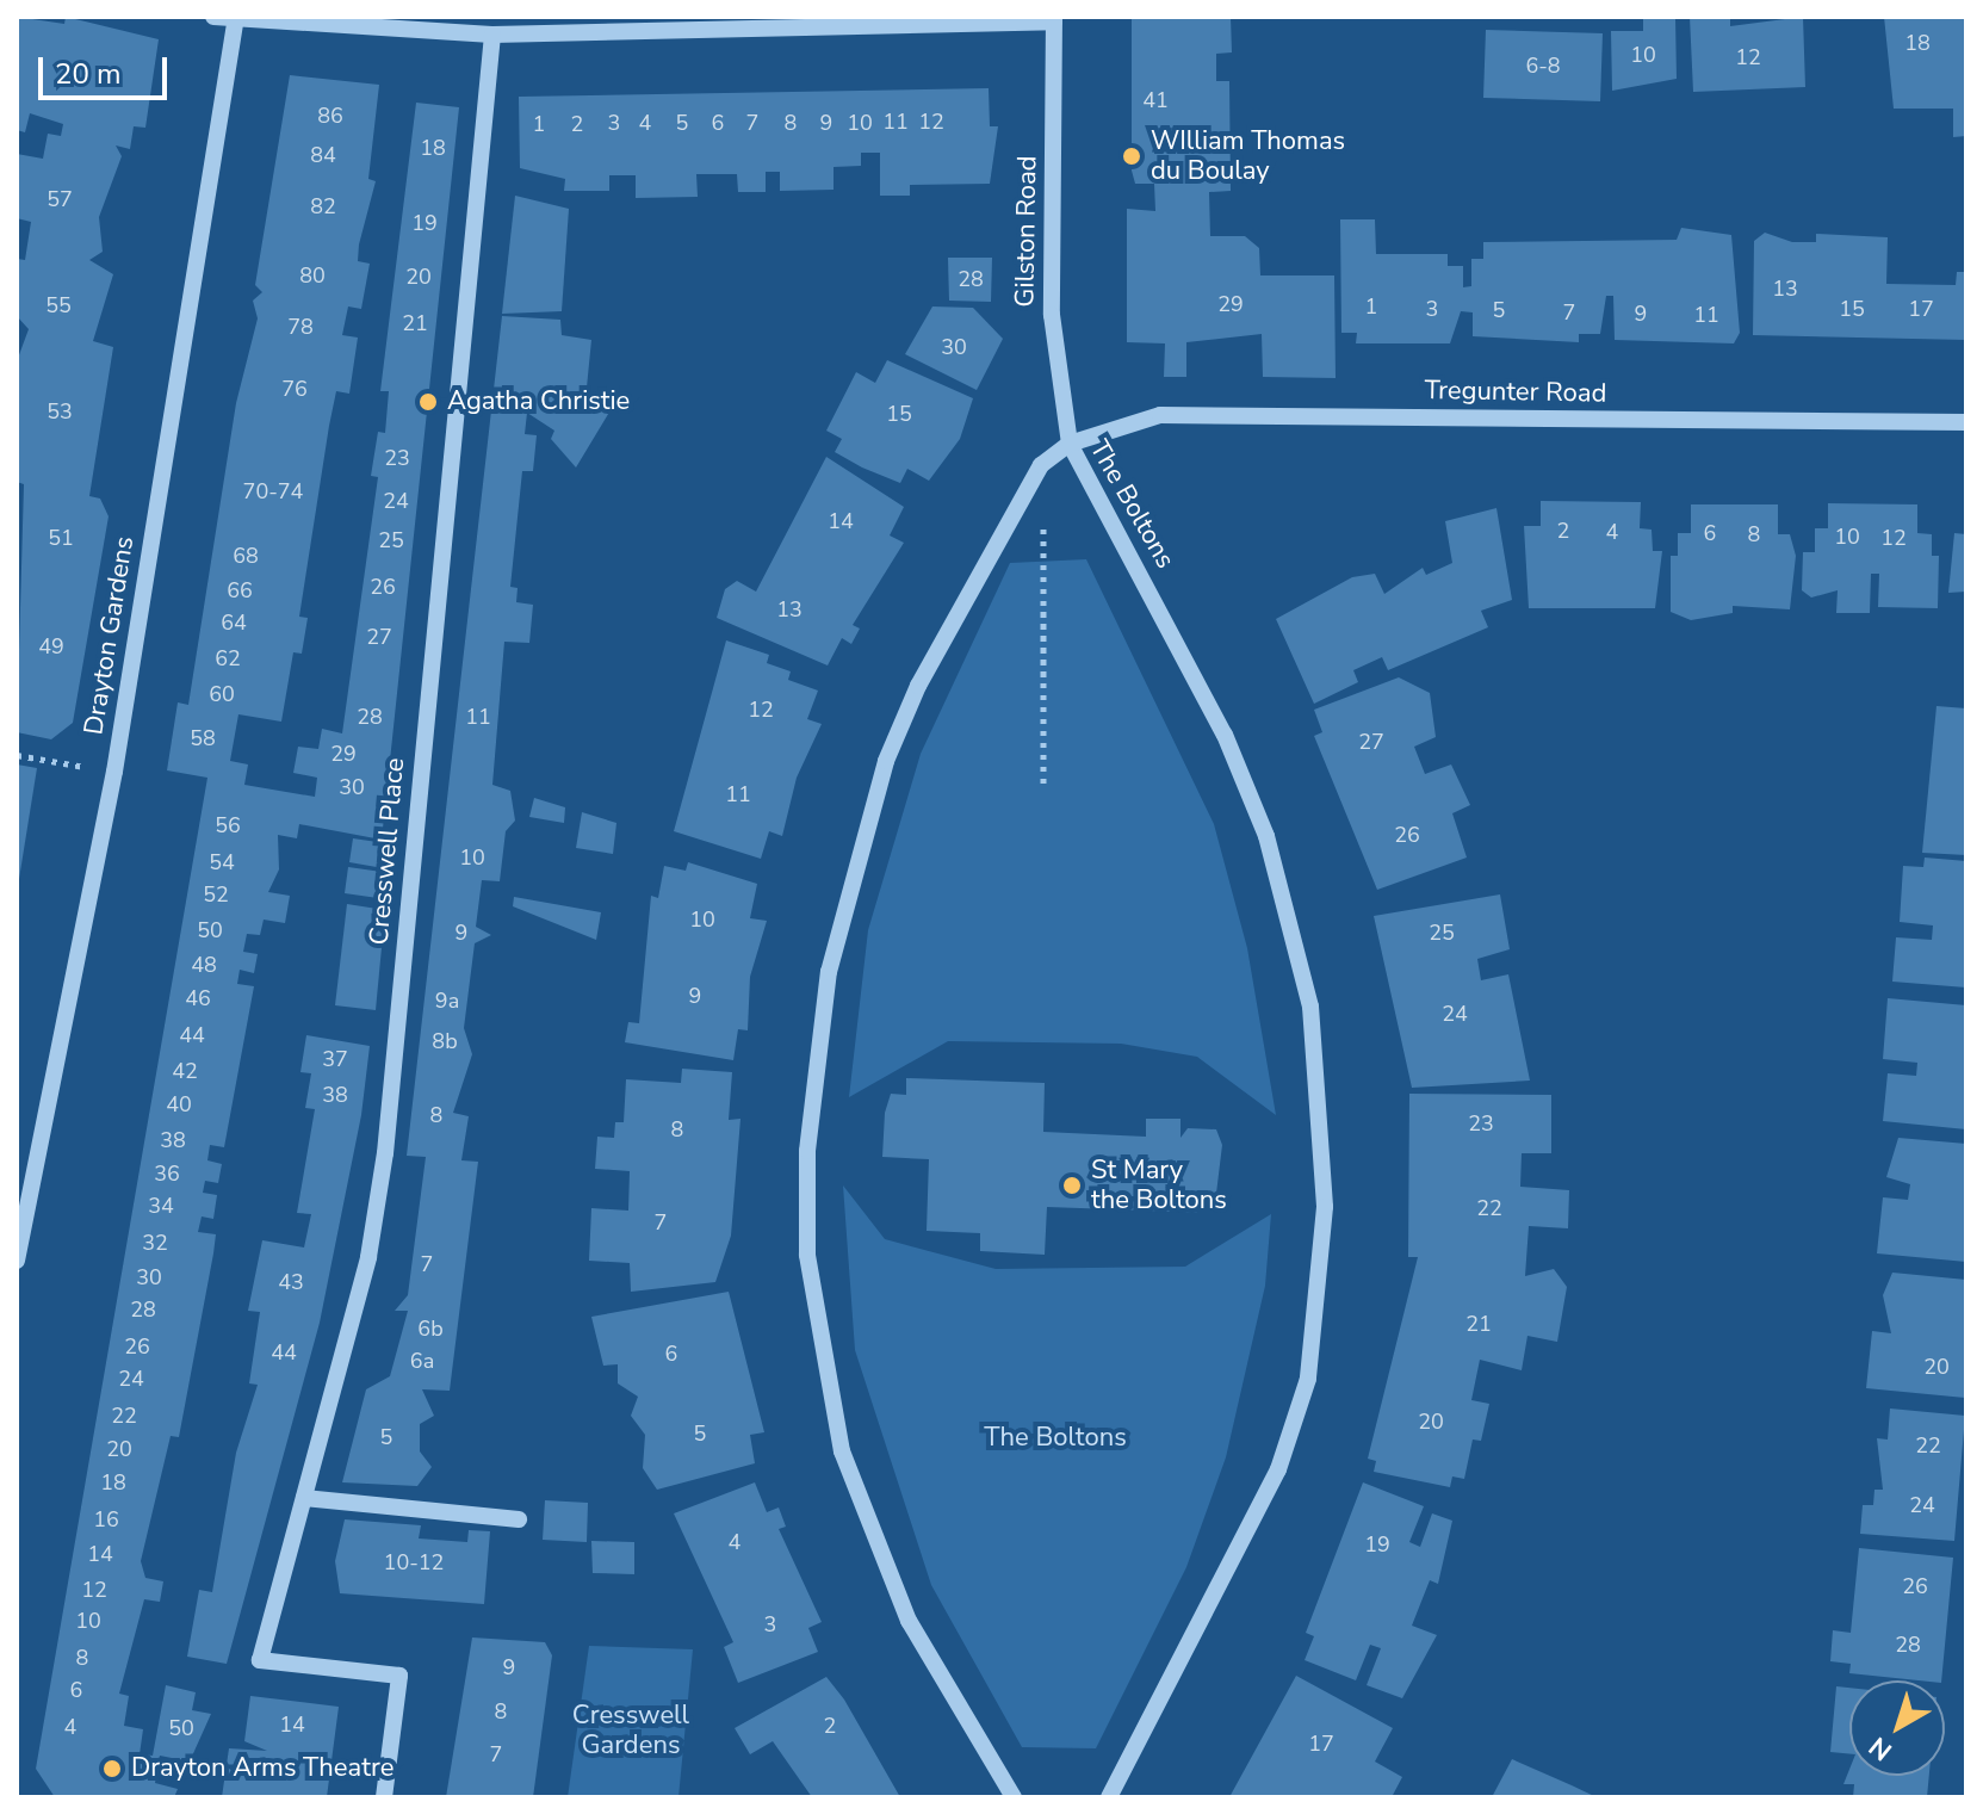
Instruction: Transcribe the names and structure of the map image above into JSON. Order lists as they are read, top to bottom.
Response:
{
  "streets": {
    "street": [
      "Gilston Road",
      "Tregunter Road",
      "The Boltons",
      "Drayton Gardens",
      "Cresswell Place"
    ]
  },
  "crossings": [
    ["Gilston Road", "Tregunter Road"],
    ["Gilston Road", "The Boltons"],
    ["Tregunter Road", "The Boltons"]
  ],
  "parks": ["The Boltons", "Cresswell Gardens"],
  "places": [
    "WIlliam Thomas du Boulay",
    "Agatha Christie",
    "St Mary the Boltons",
    "Drayton Arms Theatre"
  ],
  "house_numbers": [
    "18",
    "10",
    "12",
    "6-8",
    "41",
    "86",
    "11",
    "12",
    "3",
    "4",
    "5",
    "6",
    "7",
    "8",
    "9",
    "10",
    "1",
    "2",
    "18",
    "84",
    "57",
    "82",
    "19",
    "80",
    "20",
    "28",
    "13",
    "29",
    "55",
    "1",
    "3",
    "15",
    "17",
    "5",
    "7",
    "9",
    "11",
    "21",
    "78",
    "30",
    "76",
    "53",
    "15",
    "23",
    "70-74",
    "24",
    "14",
    "2",
    "4",
    "6",
    "8",
    "10",
    "51",
    "12",
    "25",
    "68",
    "26",
    "66",
    "13",
    "64",
    "27",
    "49",
    "62",
    "60",
    "12",
    "28",
    "11",
    "58",
    "27",
    "29",
    "30",
    "11",
    "56",
    "26",
    "10",
    "54",
    "52",
    "10",
    "50",
    "9",
    "25",
    "48",
    "9",
    "46",
    "9a",
    "24",
    "44",
    "8b",
    "37",
    "42",
    "38",
    "40",
    "8",
    "23",
    "8",
    "38",
    "36",
    "34",
    "22",
    "7",
    "32",
    "7",
    "30",
    "43",
    "28",
    "21",
    "6b",
    "26",
    "44",
    "6",
    "6a",
    "20",
    "24",
    "22",
    "20",
    "5",
    "5",
    "22",
    "20",
    "18",
    "24",
    "16",
    "4",
    "19",
    "14",
    "10-12",
    "26",
    "12",
    "10",
    "3",
    "28",
    "8",
    "9",
    "6",
    "8",
    "14",
    "2",
    "4",
    "50",
    "17",
    "7"
  ],
  "scale_bar": "20 m",
  "north": "bottom left"
}
